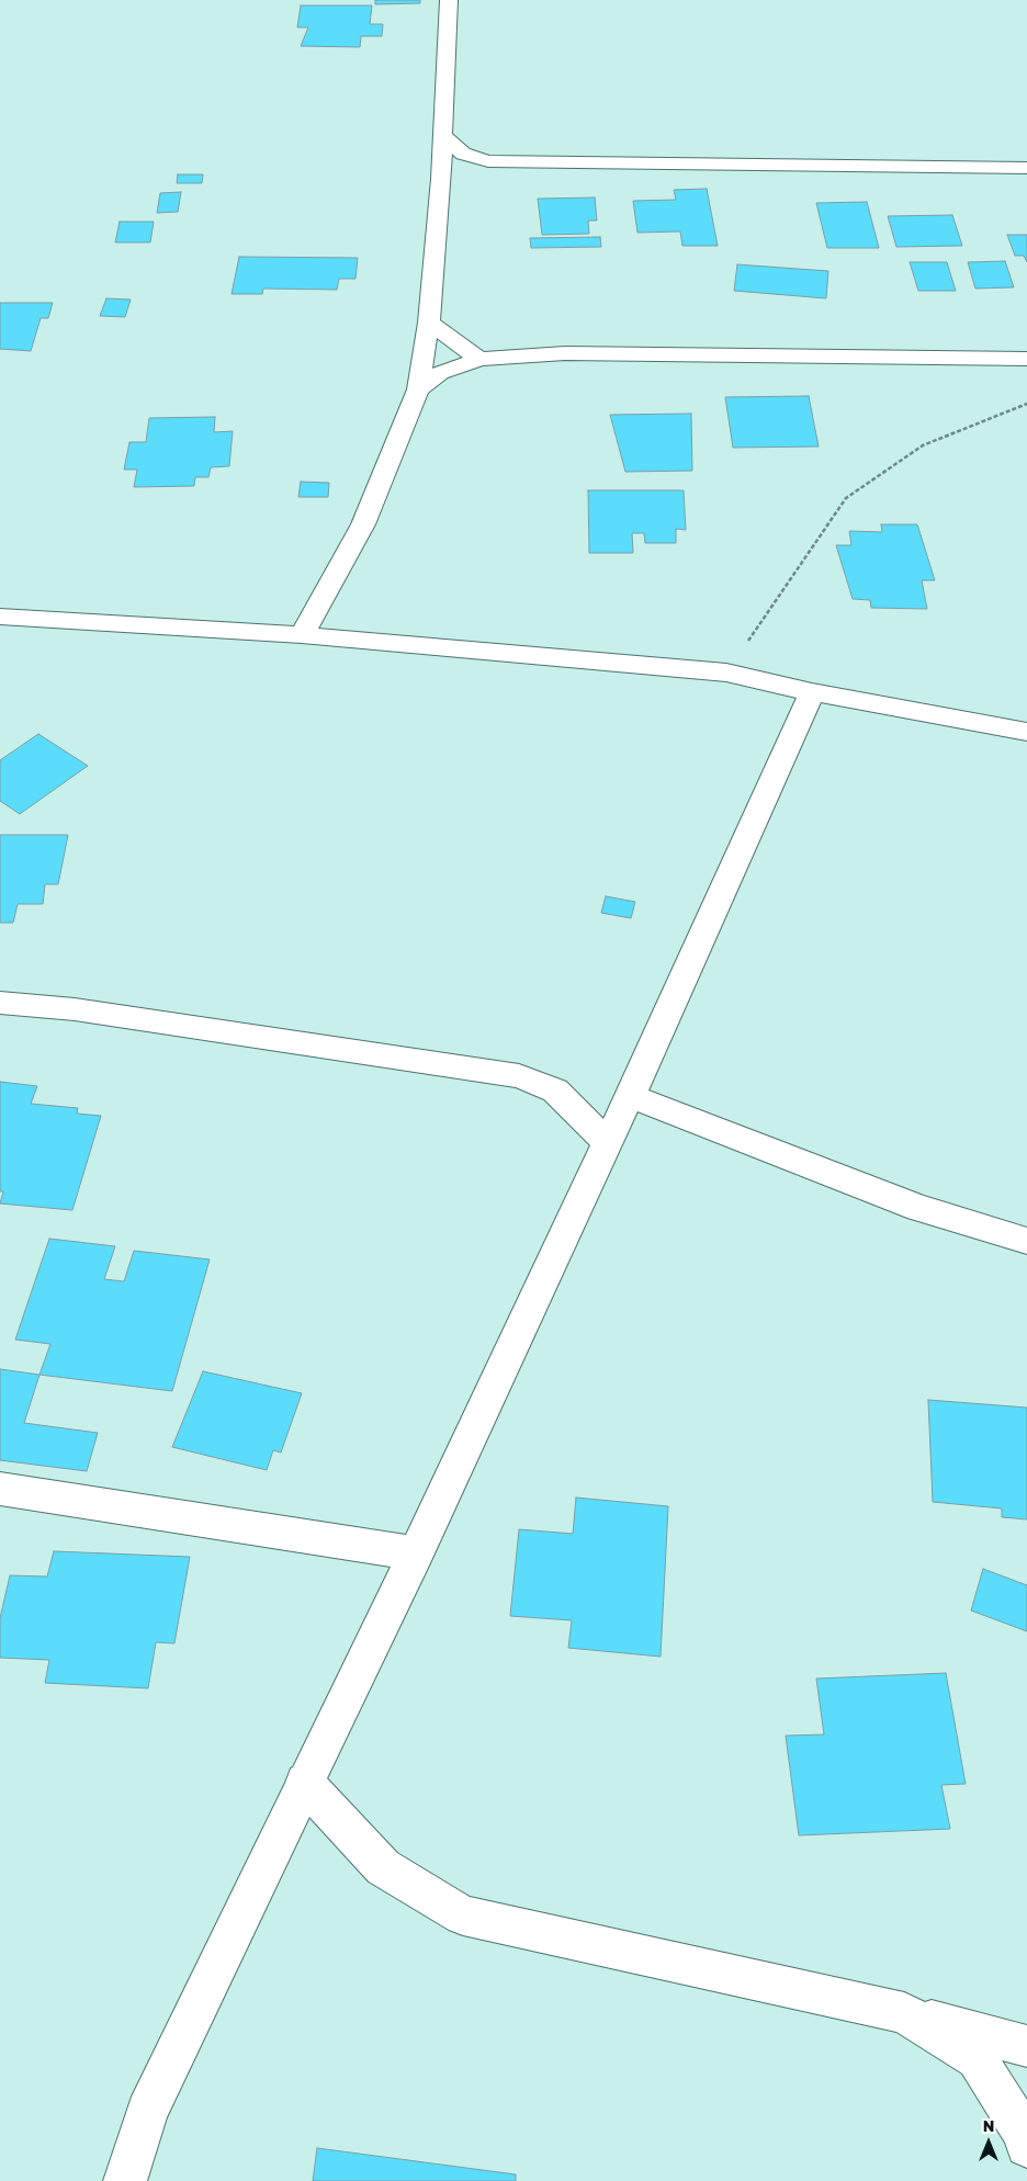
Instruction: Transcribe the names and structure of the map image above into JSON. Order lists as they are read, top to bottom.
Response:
{
  "north": "top"
}
